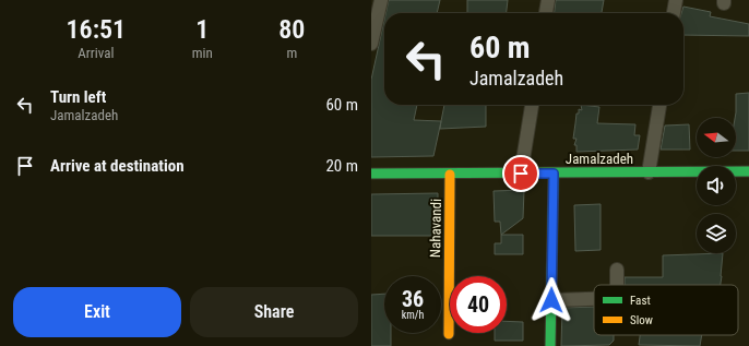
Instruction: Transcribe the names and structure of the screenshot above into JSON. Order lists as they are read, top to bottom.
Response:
{
  "streets": {
    "main road": ["Jamalzadeh", "Nahavandi"]
  },
  "crossings": [
    ["Jamalzadeh", "Nahavandi"]
  ],
  "legend": ["Fast", "Slow"],
  "north": "left",
  "page": {
    "eta": [
      "16:51",
      "Arrival",
      "1",
      "min",
      "80",
      "m"
    ],
    "turn": ["60 m", "Jamalzadeh"],
    "list": [
      {
        "name": "Turn left",
        "note": "Jamalzadeh",
        "value": "60 m"
      },
      {
        "name": "Arrive at destination",
        "value": "20 m"
      }
    ],
    "speed": "36 km/h",
    "limit": "40",
    "buttons": ["Exit", "Share"]
  }
}
